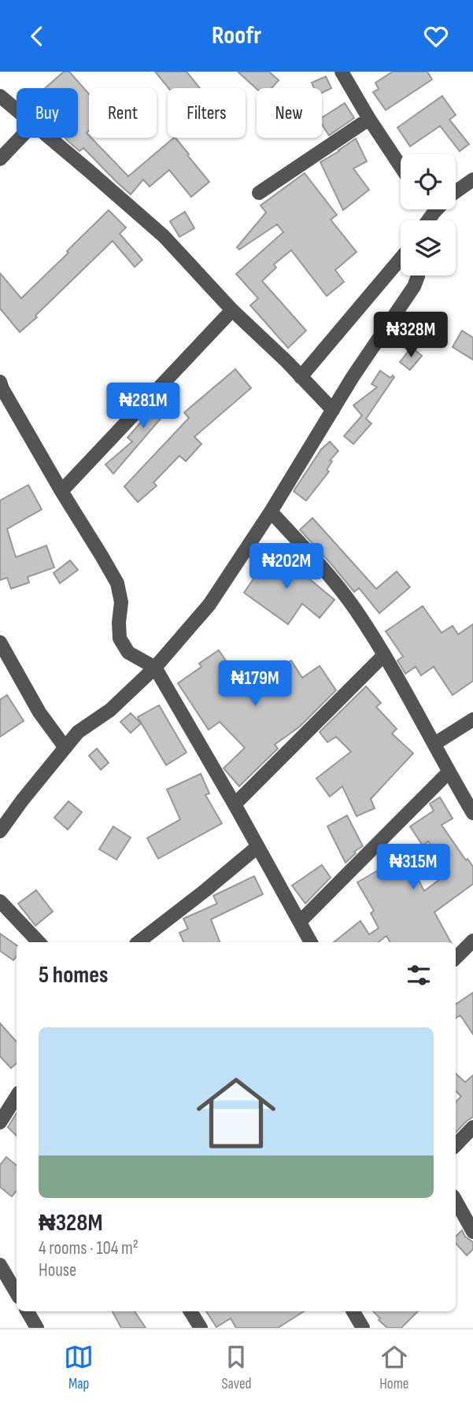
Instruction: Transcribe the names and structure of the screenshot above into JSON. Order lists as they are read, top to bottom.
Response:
{
  "page": {
    "header": "Roofr",
    "chip": [
      "Buy",
      "Rent",
      "Filters",
      "New"
    ],
    "price": [
      "₦328M",
      "₦281M",
      "₦202M",
      "₦179M",
      "₦315M"
    ],
    "heading": "5 homes",
    "list": [
      {
        "name": "₦328M",
        "note": "4 rooms · 104 m² · House"
      }
    ],
    "tabs": ["Map", "Saved", "Home"]
  }
}
